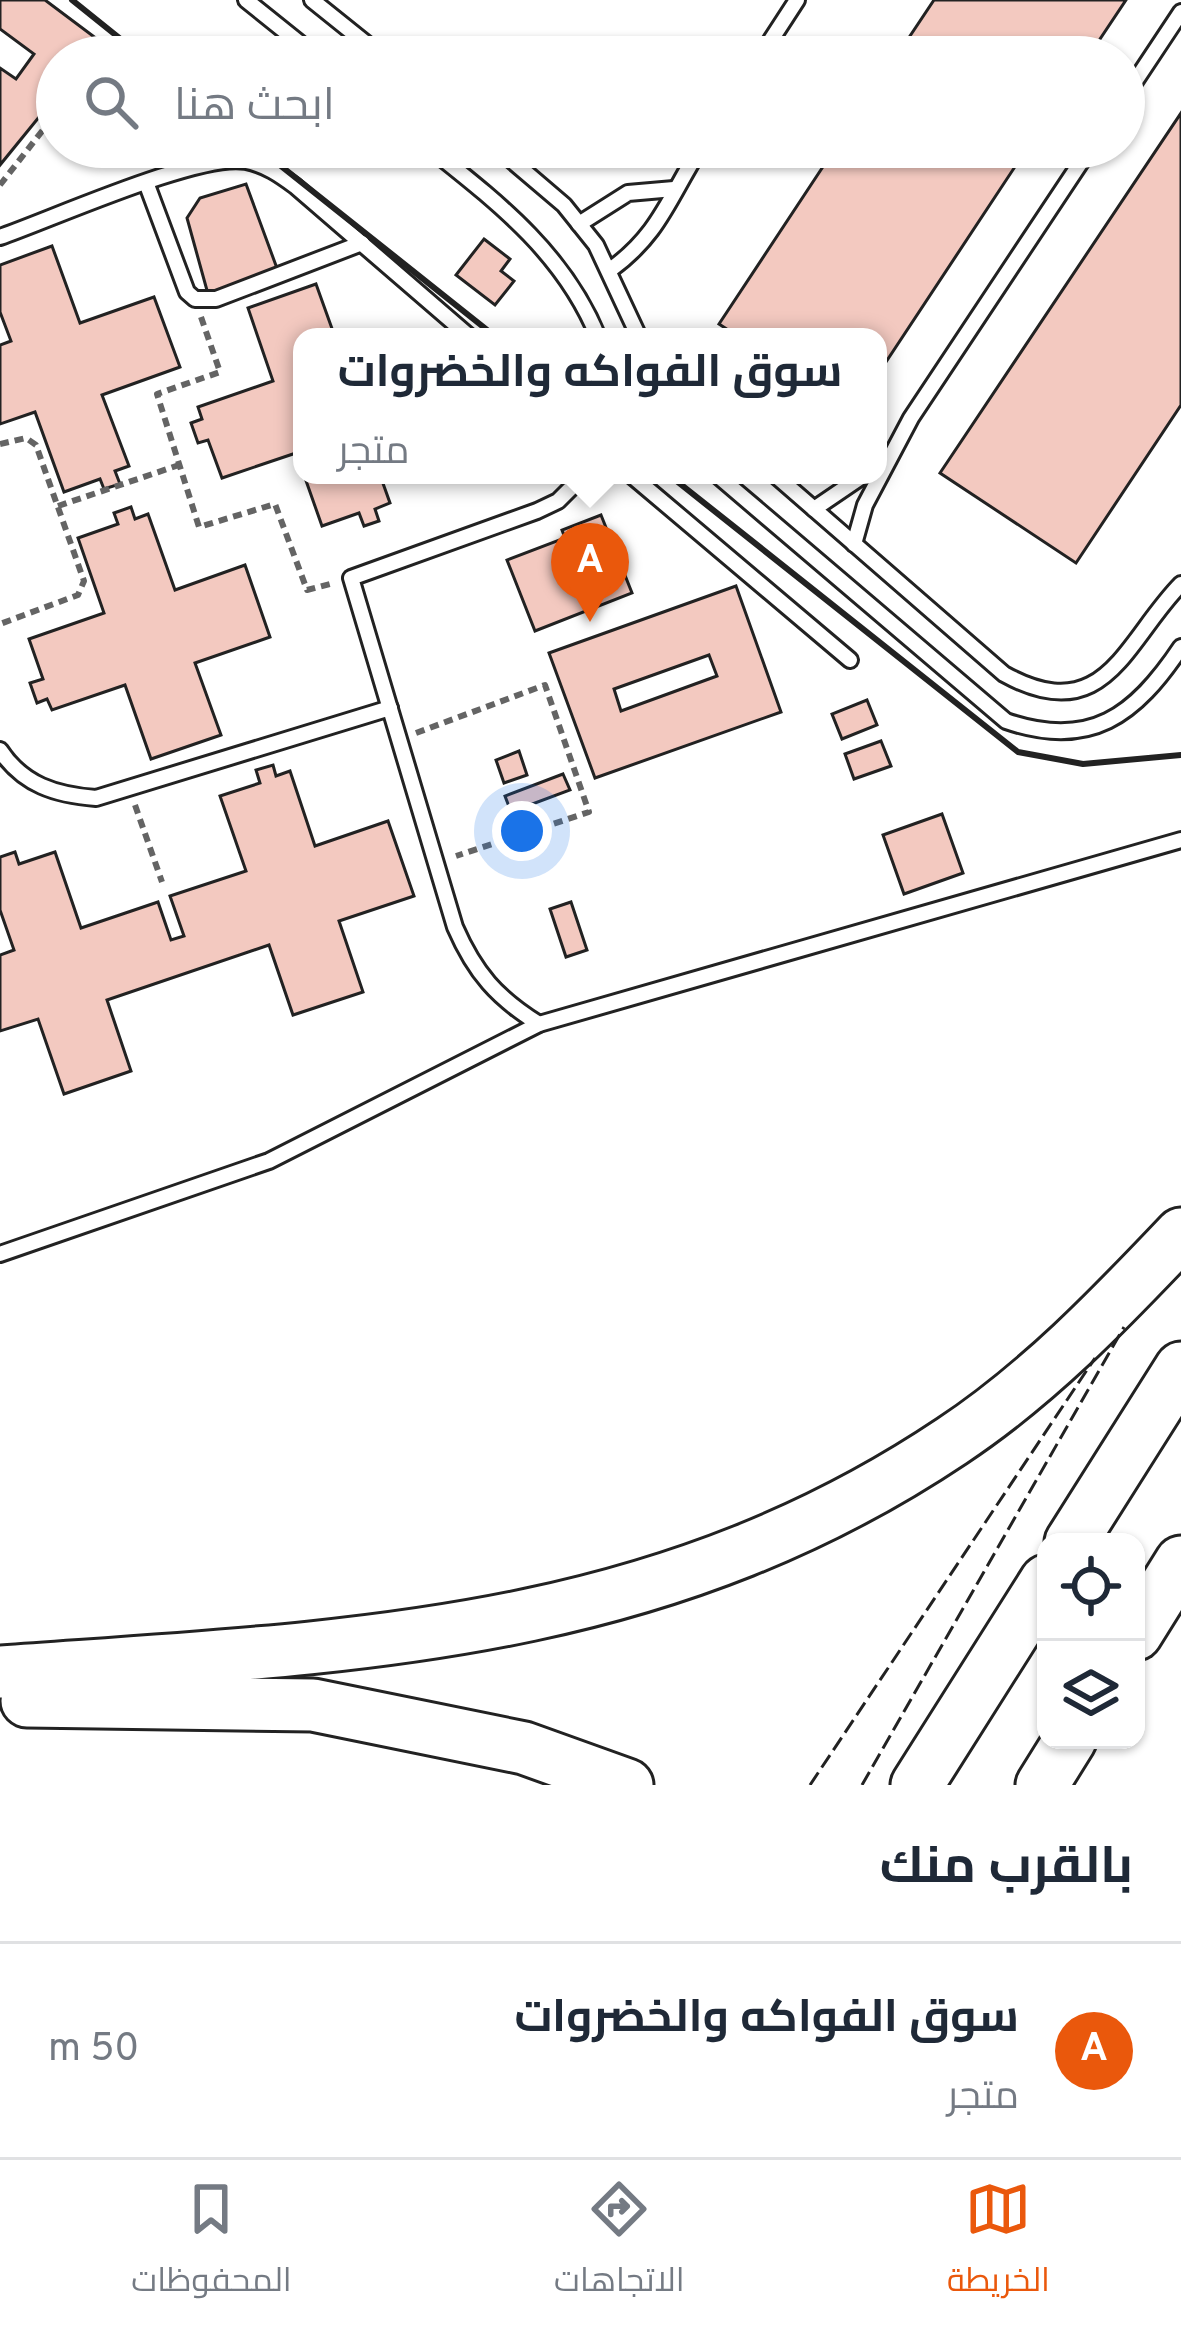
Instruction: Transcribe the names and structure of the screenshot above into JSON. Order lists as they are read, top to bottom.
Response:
{
  "page": {
    "search": "ابحث هنا",
    "popup": ["سوق الفواكه والخضروات", "متجر"],
    "pins": "A",
    "heading": "بالقرب منك",
    "list": [
      {
        "mark": "A",
        "name": "سوق الفواكه والخضروات",
        "note": "متجر",
        "value": "50 m"
      }
    ],
    "nav": ["الخريطة", "الاتجاهات", "المحفوظات"]
  }
}
